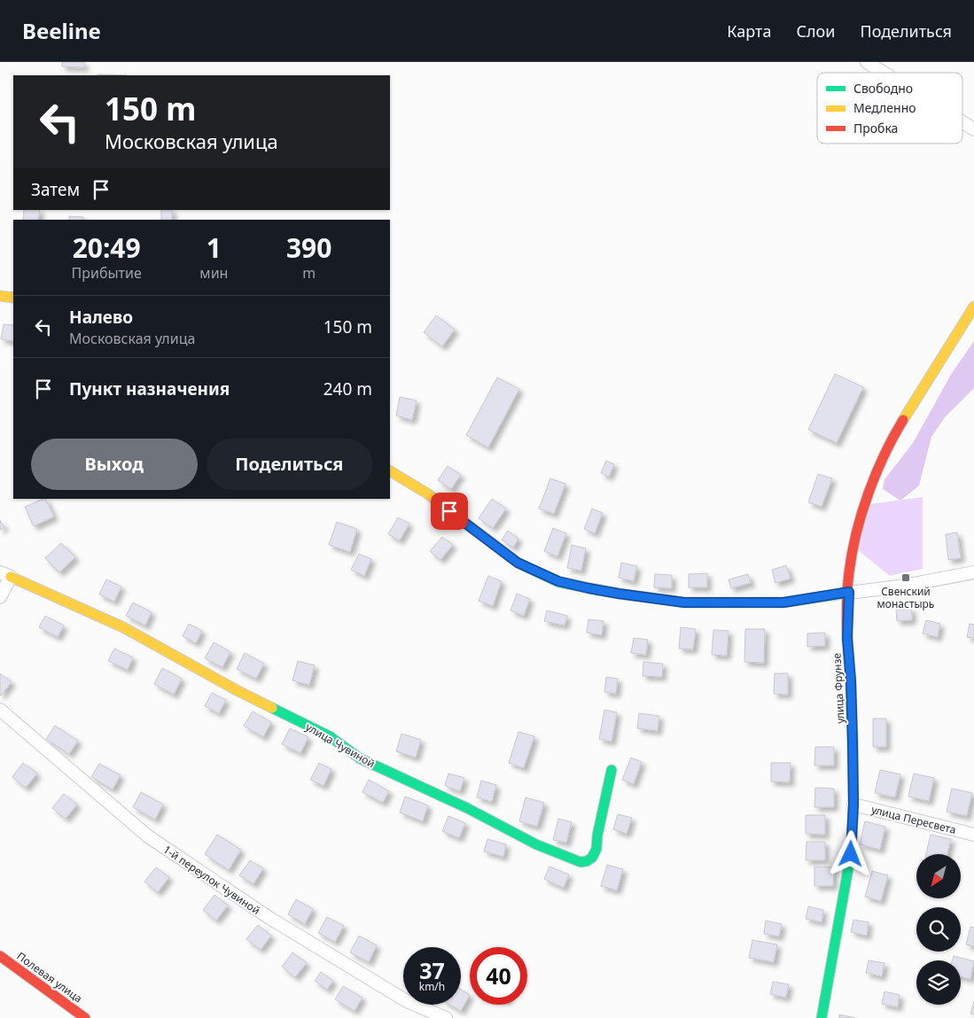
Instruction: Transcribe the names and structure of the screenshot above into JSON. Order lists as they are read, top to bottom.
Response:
{
  "streets": {
    "street": [
      "улица Фрунзе",
      "улица Чувиной",
      "улица Пересвета",
      "1-й переулок Чувиной",
      "Полевая улица"
    ]
  },
  "crossings": [
    ["улица Фрунзе", "улица Пересвета"]
  ],
  "places": {
    "transit": ["Свенский монастырь"]
  },
  "legend": ["Свободно", "Медленно", "Пробка"],
  "north": "bottom left",
  "page": {
    "header": "Beeline",
    "nav": ["Карта", "Слои", "Поделиться"],
    "turn": ["150 m", "Московская улица"],
    "then": "Затем",
    "eta": [
      "20:49",
      "Прибытие",
      "1",
      "мин",
      "390",
      "m"
    ],
    "list": [
      {
        "name": "Налево",
        "note": "Московская улица",
        "value": "150 m"
      },
      {
        "name": "Пункт назначения",
        "value": "240 m"
      }
    ],
    "buttons": ["Выход", "Поделиться"],
    "speed": "37 km/h",
    "limit": "40"
  }
}
